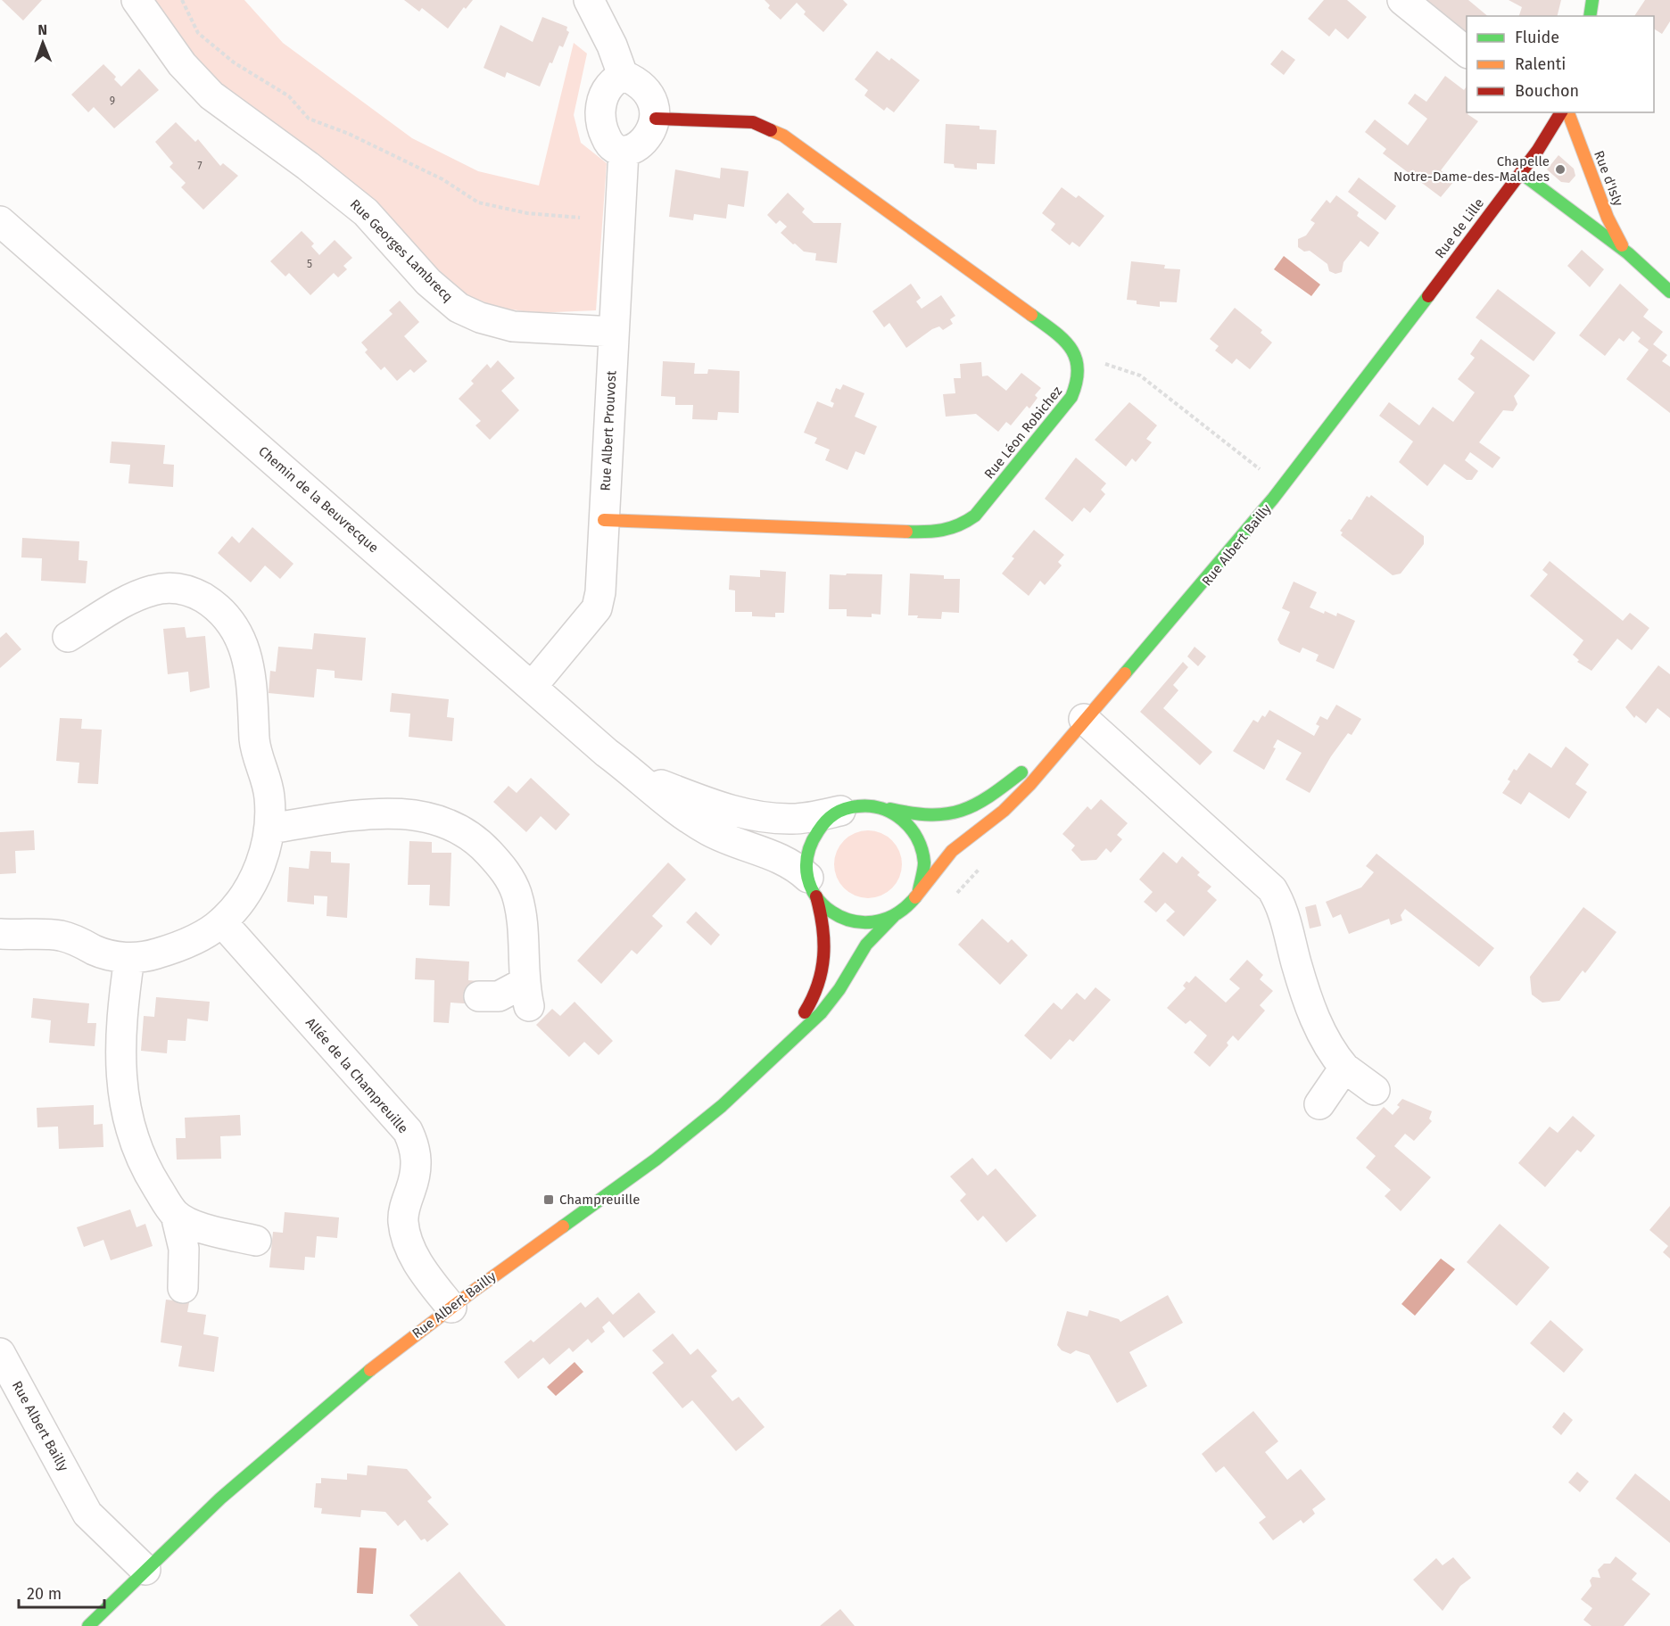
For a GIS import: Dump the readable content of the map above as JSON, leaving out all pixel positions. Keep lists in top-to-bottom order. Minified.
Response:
{"streets":{"main road":["Rue d'Isly","Rue de Lille","Rue Léon Robichez","Rue Albert Bailly"],"street":["Rue Georges Lambrecq","Rue Albert Prouvost","Chemin de la Beuvrecque","Allée de la Champreuille"]},"crossings":[["Rue d'Isly","Rue de Lille"],["Rue de Lille","Rue Albert Bailly"],["Rue Georges Lambrecq","Rue Albert Prouvost"],["Rue Albert Prouvost","Rue Léon Robichez"],["Rue Albert Prouvost","Chemin de la Beuvrecque"],["Rue Albert Bailly","Allée de la Champreuille"]],"places":{"other":["Chapelle Notre-Dame-des-Malades"],"transit":["Champreuille"]},"house_numbers":["9","7","5"],"legend":["Fluide","Ralenti","Bouchon"],"scale_bar":"20 m","north":"top"}
